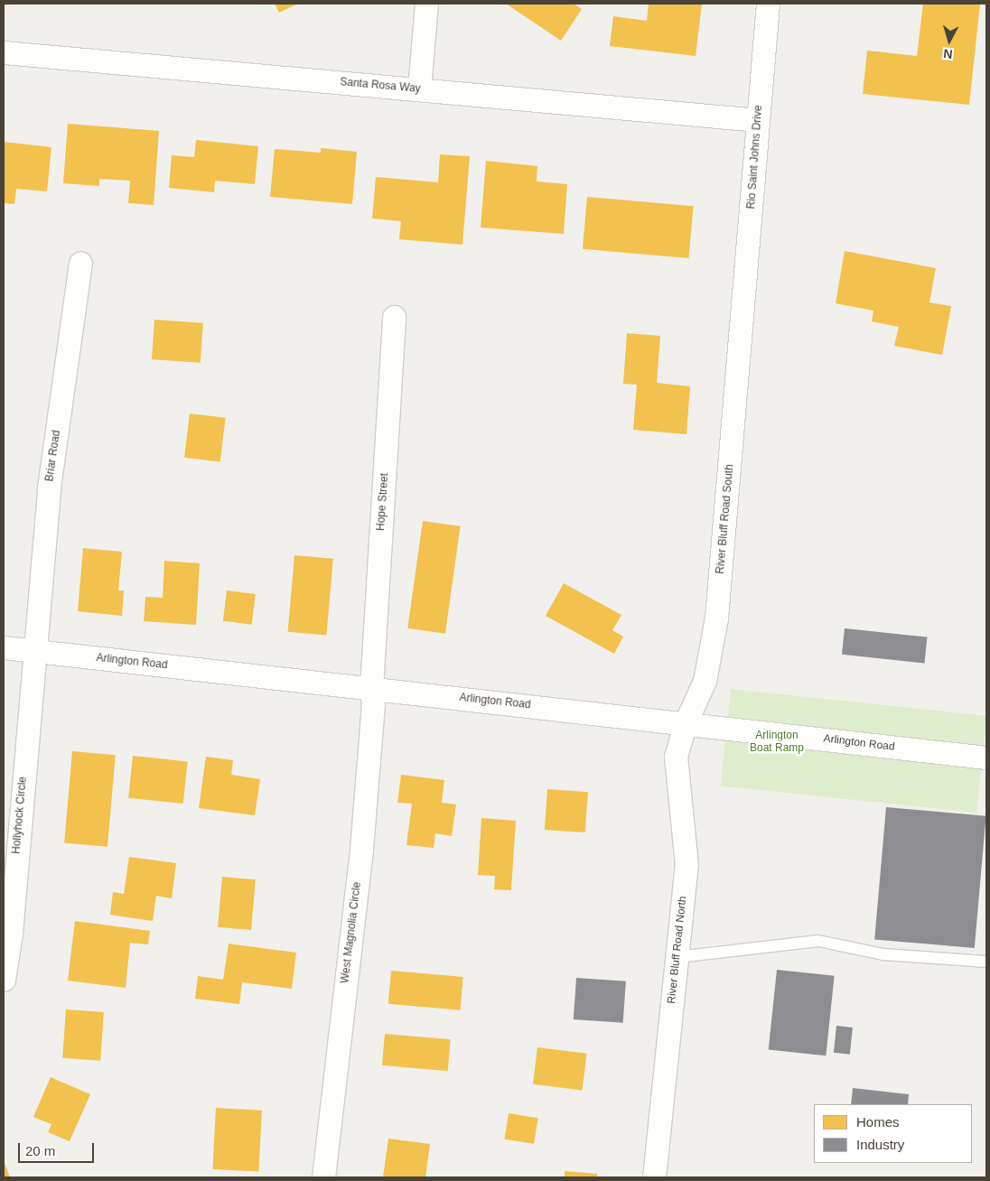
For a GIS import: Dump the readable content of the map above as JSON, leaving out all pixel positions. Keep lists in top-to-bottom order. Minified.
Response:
{"streets":{"street":["Santa Rosa Way","Rio Saint Johns Drive","Briar Road","Hope Street","River Bluff Road South","Arlington Road","Hollyhock Circle","West Magnolia Circle","River Bluff Road North"]},"crossings":[["Santa Rosa Way","Rio Saint Johns Drive"],["Rio Saint Johns Drive","River Bluff Road South"],["Briar Road","Arlington Road"],["Briar Road","Hollyhock Circle"],["Hope Street","Arlington Road"],["Hope Street","West Magnolia Circle"],["River Bluff Road South","Arlington Road"],["River Bluff Road South","River Bluff Road North"],["Arlington Road","Hollyhock Circle"],["Arlington Road","West Magnolia Circle"],["Arlington Road","River Bluff Road North"]],"parks":["Arlington Boat Ramp"],"legend":["Homes","Industry"],"scale_bar":"20 m","north":"bottom"}
